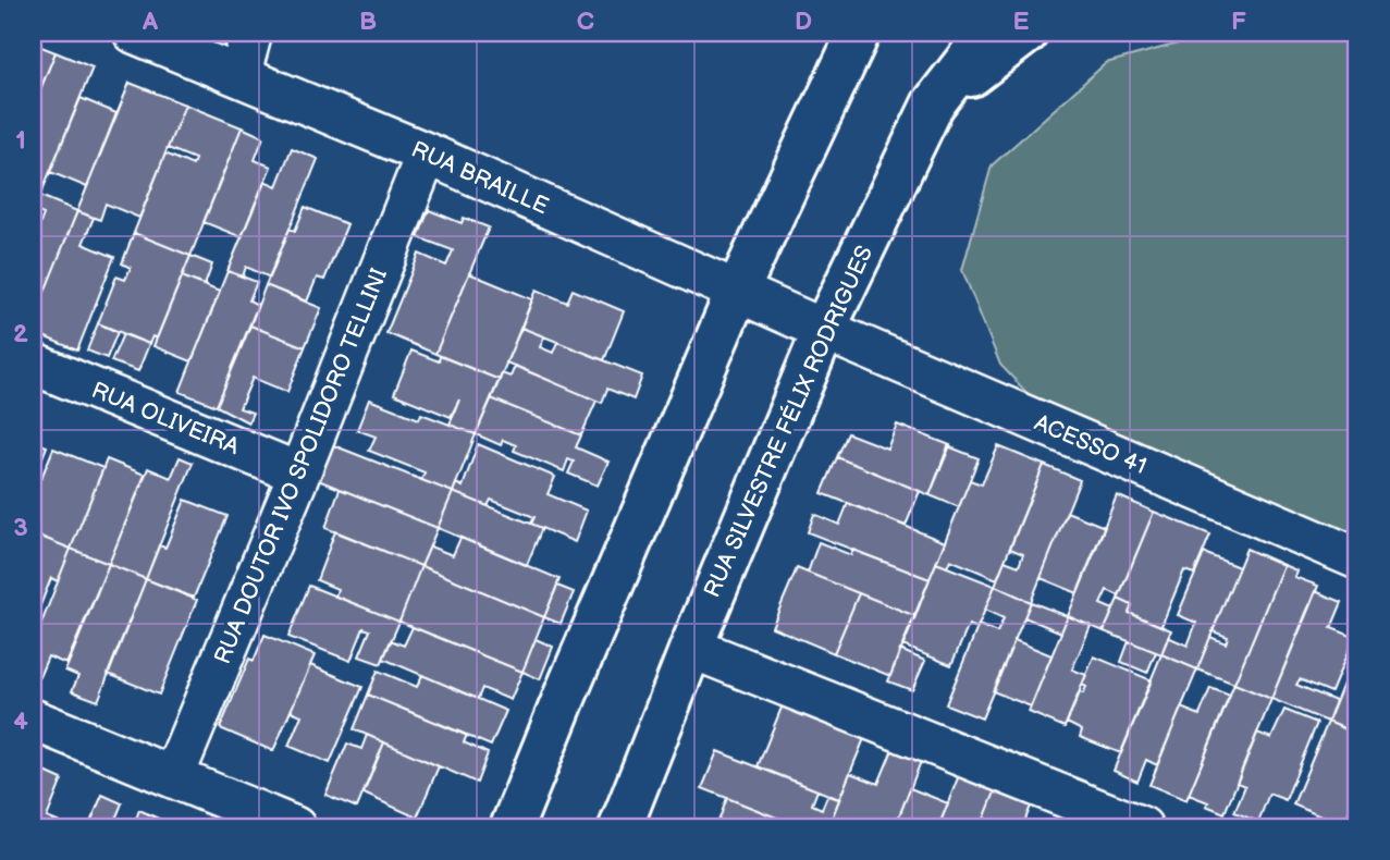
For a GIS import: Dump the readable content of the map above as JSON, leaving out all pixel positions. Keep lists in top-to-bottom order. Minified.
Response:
{"streets":{"street":["RUA BRAILLE","RUA OLIVEIRA","RUA SILVESTRE FÉLIX RODRIGUES","ACESSO 41","RUA DOUTOR IVO SPOLIDORO TELLINI"]},"crossings":[["RUA BRAILLE","RUA SILVESTRE FÉLIX RODRIGUES"],["RUA BRAILLE","ACESSO 41"],["RUA BRAILLE","RUA DOUTOR IVO SPOLIDORO TELLINI"],["RUA OLIVEIRA","RUA DOUTOR IVO SPOLIDORO TELLINI"],["RUA SILVESTRE FÉLIX RODRIGUES","ACESSO 41"]],"grid":{"columns":["A","B","C","D","E","F"],"rows":["1","2","3","4"]}}
